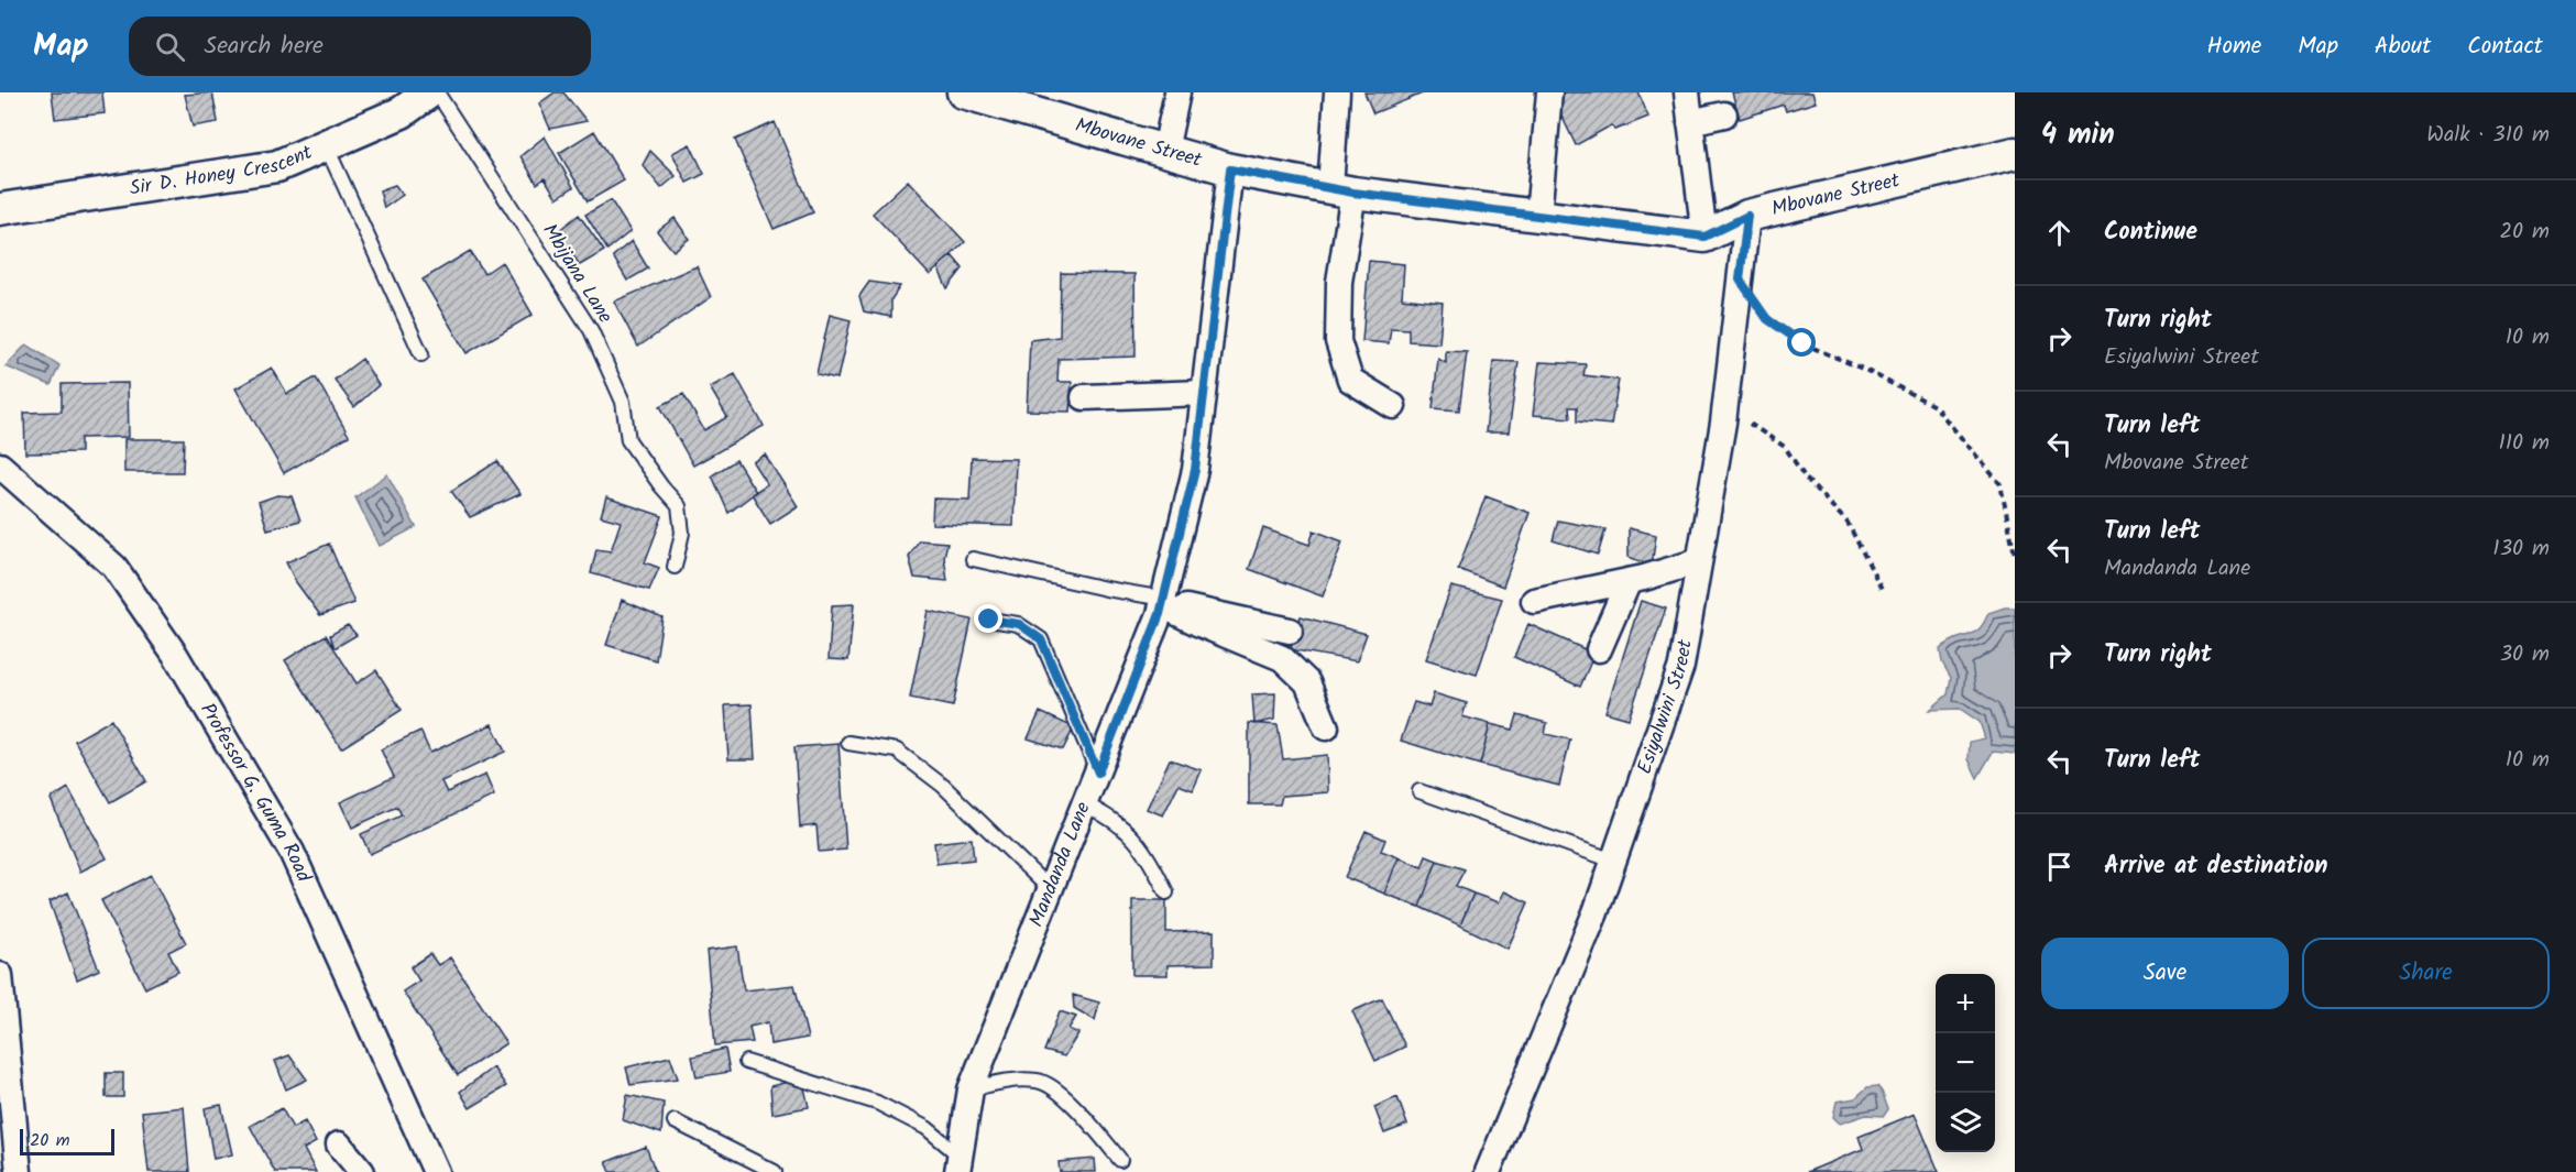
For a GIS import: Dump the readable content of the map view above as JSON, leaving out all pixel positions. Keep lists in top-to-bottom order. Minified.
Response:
{"streets":{"street":["Mbovane Street","Sir D. Honey Crescent","Esiyalwini Street","Professor G. Guma Road","Mandanda Lane"],"lane":["Mbijana Lane"]},"crossings":[["Mbovane Street","Esiyalwini Street"],["Mbovane Street","Mandanda Lane"]],"scale_bar":"20 m","page":{"header":"Map","search":"Search here","nav":["Home","Map","About","Contact"],"heading":["4 min","Walk · 310 m"],"list":[["Continue","20 m"],["Turn right","Esiyalwini Street","10 m"],["Turn left","Mbovane Street","110 m"],["Turn left","Mandanda Lane","130 m"],["Turn right","30 m"],["Turn left","10 m"],"Arrive at destination"],"buttons":["Save","Share"],"map_buttons":["+","−"],"scale":"20 m"}}
